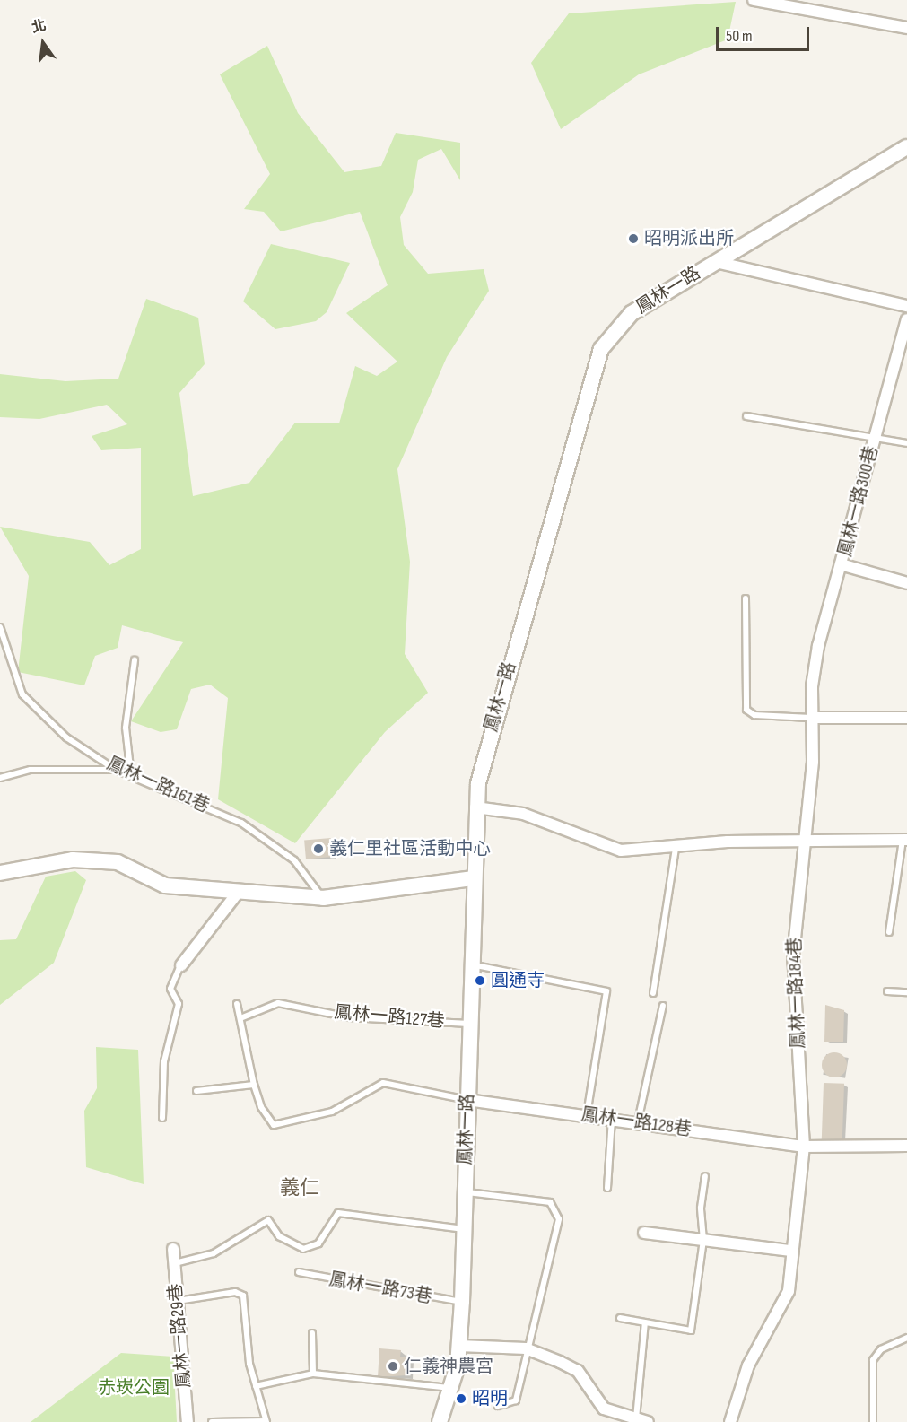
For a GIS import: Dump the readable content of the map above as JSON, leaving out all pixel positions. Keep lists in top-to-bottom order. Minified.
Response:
{"streets":{"street":["鳳林一路","鳳林一路300巷","鳳林一路184巷","鳳林一路128巷","鳳林一路29巷"],"lane":["鳳林一路161巷","鳳林一路127巷","鳳林一路73巷"]},"crossings":[["鳳林一路","鳳林一路127巷"],["鳳林一路","鳳林一路128巷"],["鳳林一路","鳳林一路73巷"],["鳳林一路300巷","鳳林一路184巷"],["鳳林一路184巷","鳳林一路128巷"]],"districts":["義仁"],"parks":["赤崁公園"],"places":["昭明派出所","義仁里社區活動中心","圓通寺","仁義神農宮","昭明"],"scale_bar":"50 m","north":"top"}
